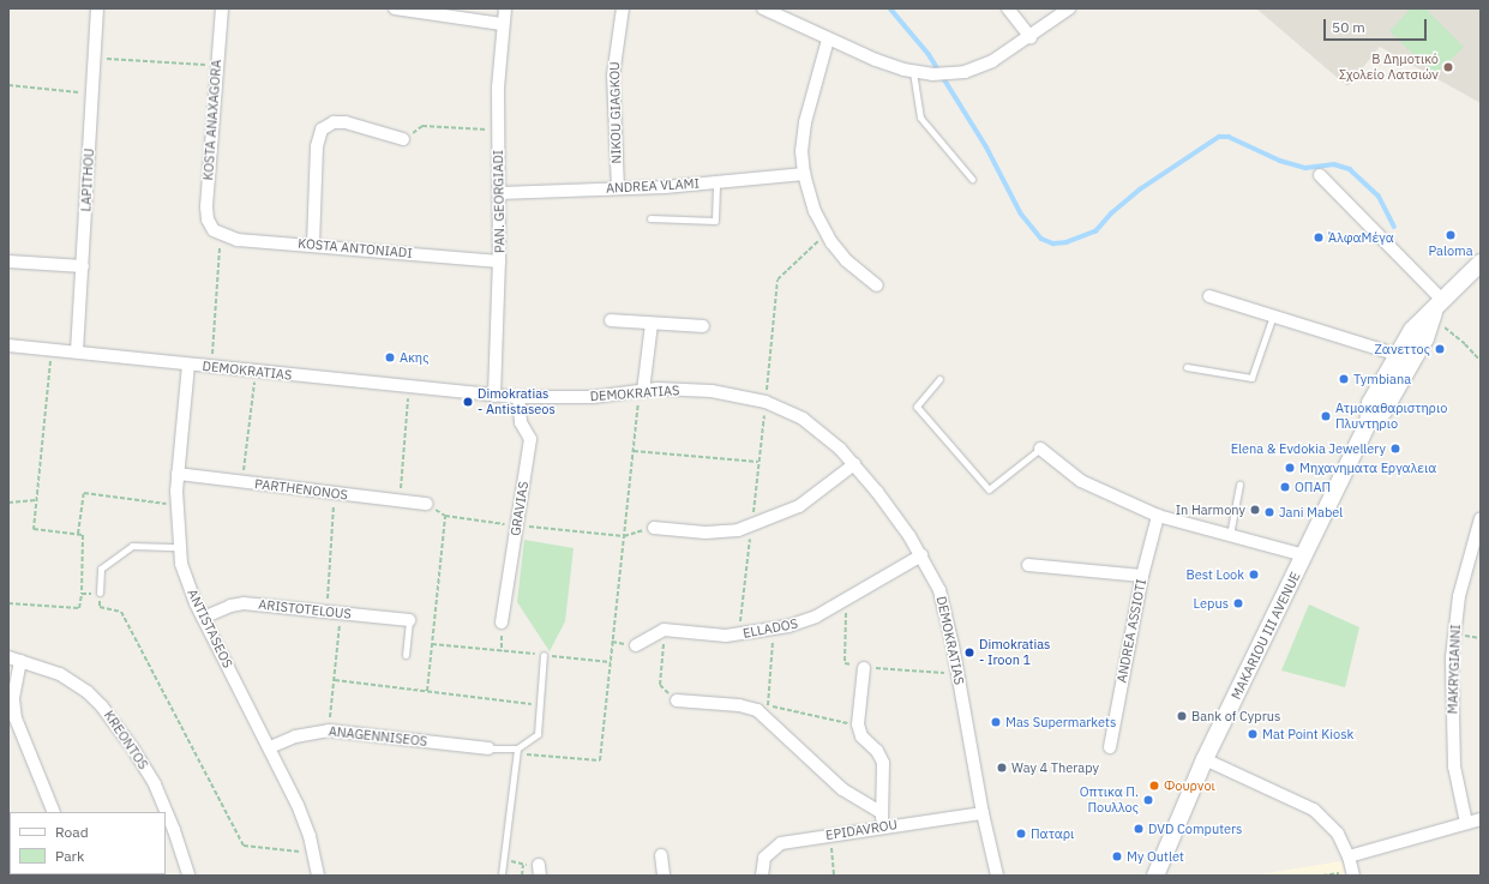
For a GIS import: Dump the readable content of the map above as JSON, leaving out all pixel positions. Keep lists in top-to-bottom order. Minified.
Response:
{"streets":{"street":["NIKOU GIAGKOU","KOSTA ANAXAGORA","LAPITHOU","ANDREA VLAMI","PAN. GEORGIADI","KOSTA ANTONIADI","DEMOKRATIAS","PARTHENONOS","GRAVIAS","ARISTOTELOUS","ANTISTASEOS","ELLADOS","ANDREA ASSIOTI","MAKARIOU III AVENUE","MAKRYGIANNI","ANAGENNISEOS","KREONTOS","EPIDAVROU"]},"crossings":[["NIKOU GIAGKOU","ANDREA VLAMI"],["KOSTA ANAXAGORA","KOSTA ANTONIADI"],["LAPITHOU","DEMOKRATIAS"],["ANDREA VLAMI","PAN. GEORGIADI"],["PAN. GEORGIADI","KOSTA ANTONIADI"],["PAN. GEORGIADI","DEMOKRATIAS"],["DEMOKRATIAS","GRAVIAS"],["DEMOKRATIAS","ANTISTASEOS"],["DEMOKRATIAS","ELLADOS"],["DEMOKRATIAS","EPIDAVROU"],["PARTHENONOS","ANTISTASEOS"],["ARISTOTELOUS","ANTISTASEOS"],["ANTISTASEOS","ANAGENNISEOS"]],"places":["Β Δημοτικό Σχολείο Λατσιών","Paloma","ΆλφαΜέγα","Ζανεττος","Ακης","Tymbiana","Dimokratias - Antistaseos","Ατμοκαθαριστηριο Πλυντηριο","Elena & Evdokia Jewellery","Μηχανηματα Εργαλεια","ΟΠΑΠ","In Harmony","Jani Mabel","Best Look","Lepus","Dimokratias - Iroon 1","Bank of Cyprus","Mas Supermarkets","Mat Point Kiosk","Way 4 Therapy","Φουρνοι","Οπτικα Π. Πουλλος","DVD Computers","Παταρι","My Outlet"],"legend":["Road","Park"],"scale_bar":"50 m"}
